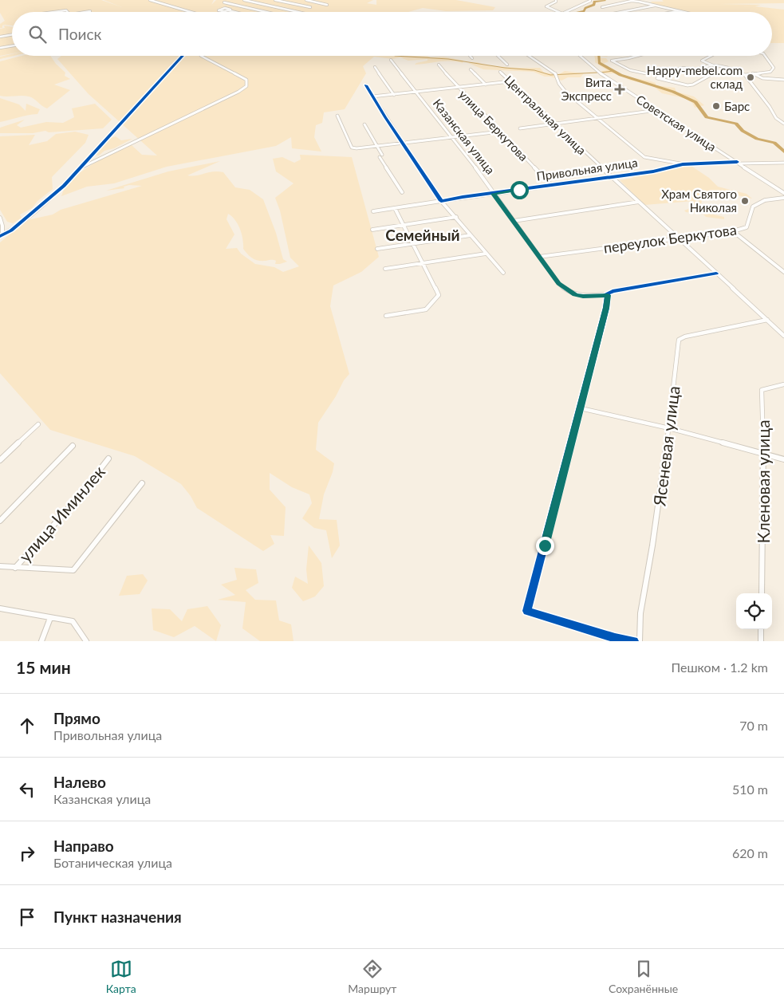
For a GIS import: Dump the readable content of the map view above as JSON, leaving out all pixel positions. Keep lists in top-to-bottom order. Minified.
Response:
{"streets":{"street":["Центральная улица","Советская улица","улица Беркутова","Казанская улица","Привольная улица","переулок Беркутова","Ясеневая улица","Кленовая улица","улица Иминлек"]},"crossings":[["Центральная улица","Казанская улица"],["Центральная улица","Привольная улица"],["Центральная улица","переулок Беркутова"],["Центральная улица","Ясеневая улица"],["улица Беркутова","Привольная улица"],["Казанская улица","Привольная улица"],["Казанская улица","переулок Беркутова"]],"districts":["Семейный"],"places":{"other":["Happy-mebel.com склад","Барс","Храм Святого Николая"],"health":["Вита Экспресс"]},"page":{"search":"Поиск","heading":["15 мин","Пешком · 1.2 km"],"list":[["Прямо","Привольная улица","70 m"],["Налево","Казанская улица","510 m"],["Направо","Ботаническая улица","620 m"],"Пункт назначения"],"nav":["Карта","Маршрут","Сохранённые"]}}
